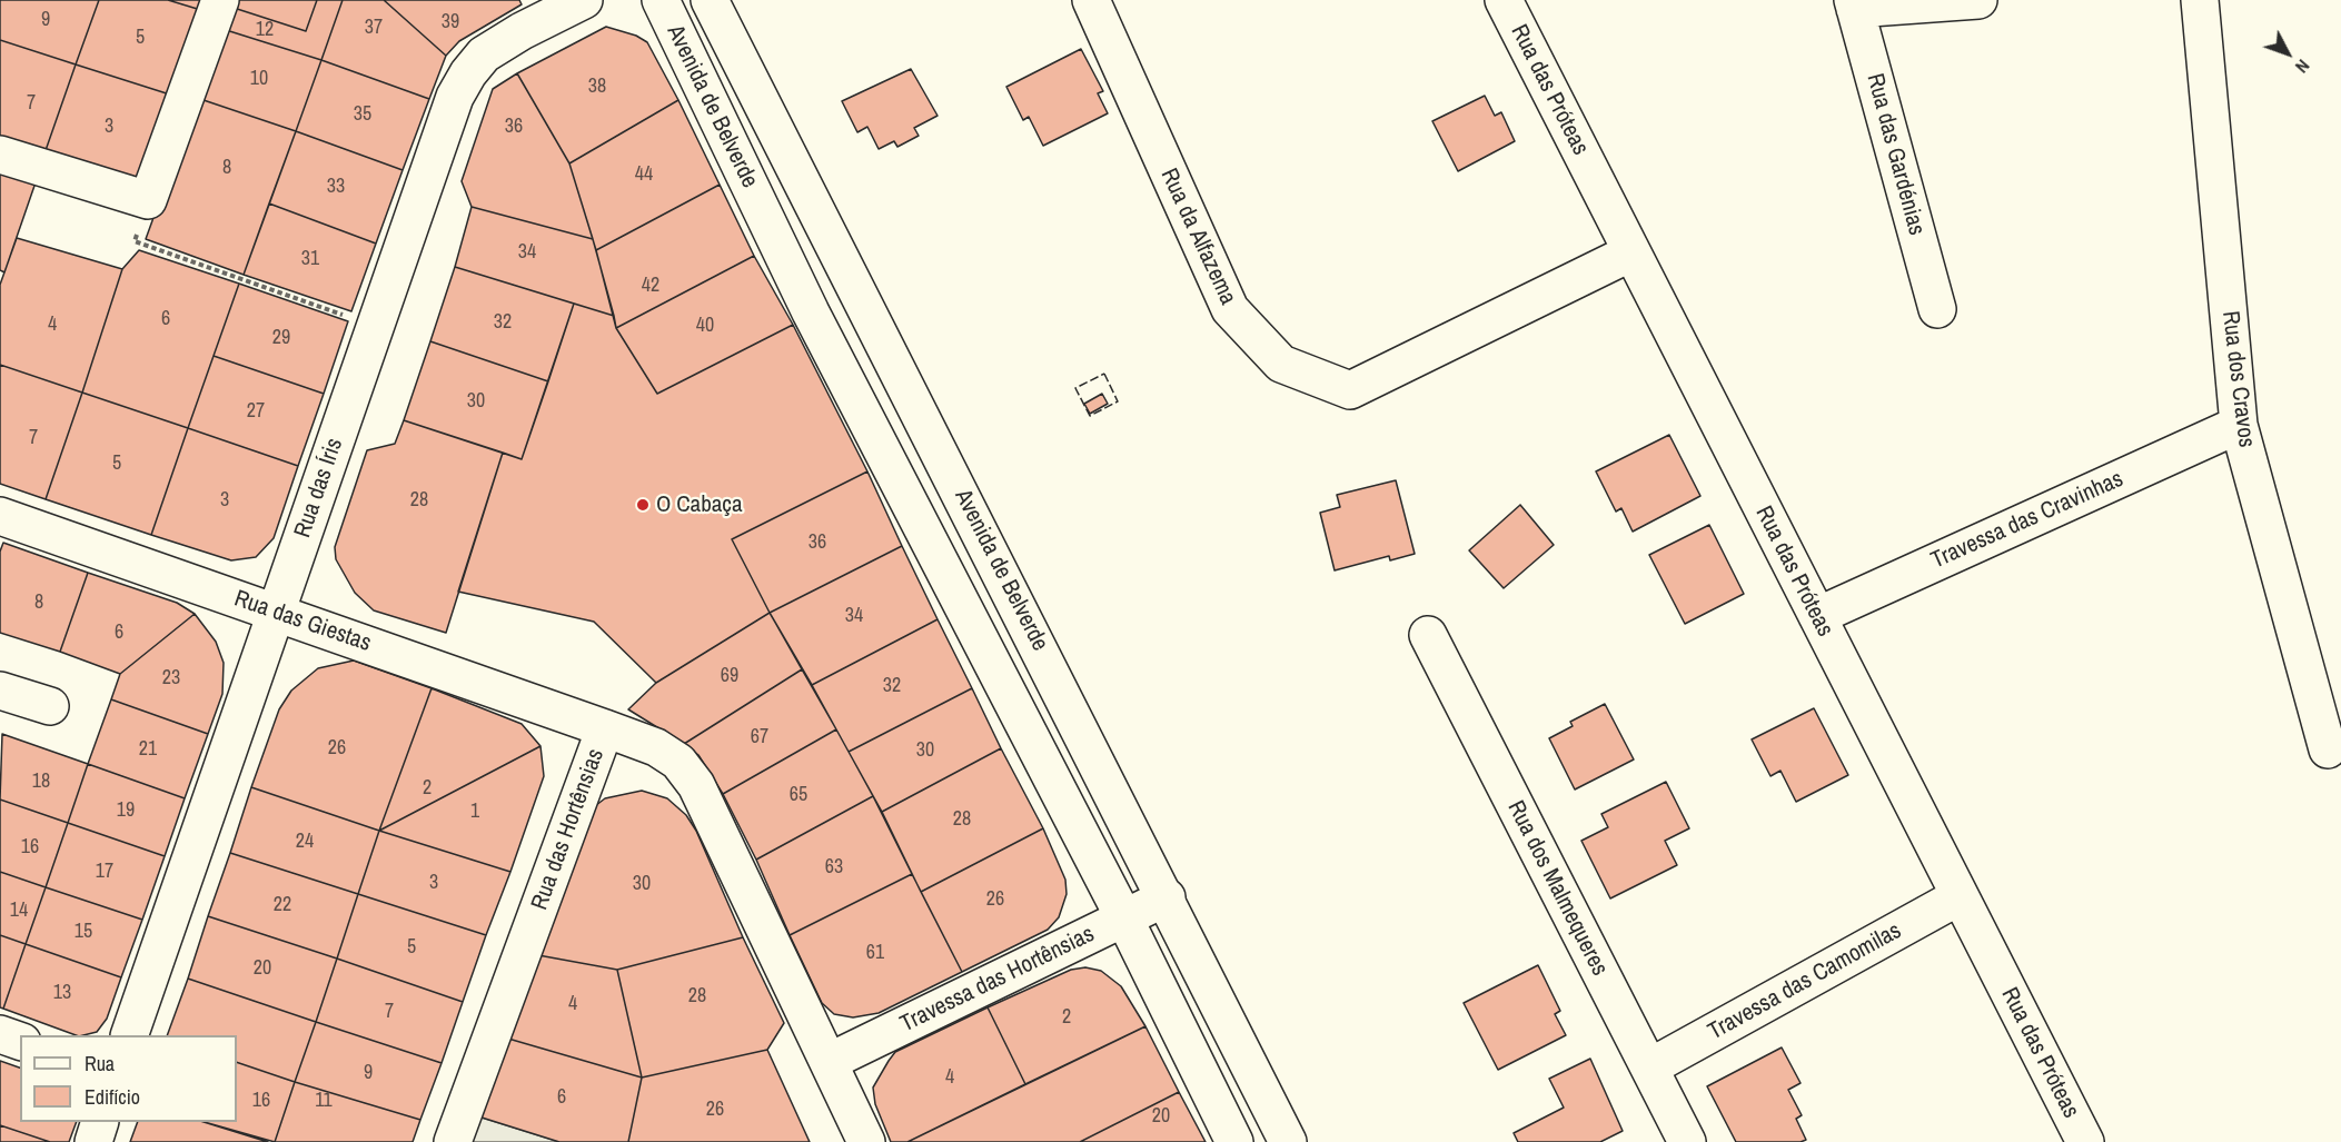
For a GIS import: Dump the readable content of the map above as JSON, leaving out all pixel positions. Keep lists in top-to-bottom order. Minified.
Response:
{"streets":{"street":["Rua das Próteas","Avenida de Belverde","Rua das Gardénias","Rua da Alfazema","Rua dos Cravos","Rua das Íris","Travessa das Cravinhas","Rua das Giestas","Rua das Hortênsias","Rua dos Malmequeres","Travessa das Hortênsias","Travessa das Camomilas"]},"crossings":[["Rua das Próteas","Rua da Alfazema"],["Rua das Próteas","Travessa das Cravinhas"],["Rua das Próteas","Travessa das Camomilas"],["Avenida de Belverde","Travessa das Hortênsias"],["Rua dos Cravos","Travessa das Cravinhas"],["Rua das Íris","Rua das Giestas"],["Rua das Giestas","Rua das Hortênsias"],["Rua das Hortênsias","Travessa das Hortênsias"],["Rua dos Malmequeres","Travessa das Camomilas"]],"places":["O Cabaça"],"house_numbers":["9","39","37","12","5","10","38","7","35","3","36","8","44","33","34","31","42","6","32","4","40","29","30","27","7","5","3","28","36","8","34","6","69","23","32","67","26","21","30","18","2","65","19","1","28","24","16","63","17","3","30","26","22","14","15","5","61","20","13","28","4","7","2","9","4","6","16","11","26","20"],"legend":["Rua","Edifício"],"north":"bottom right"}
